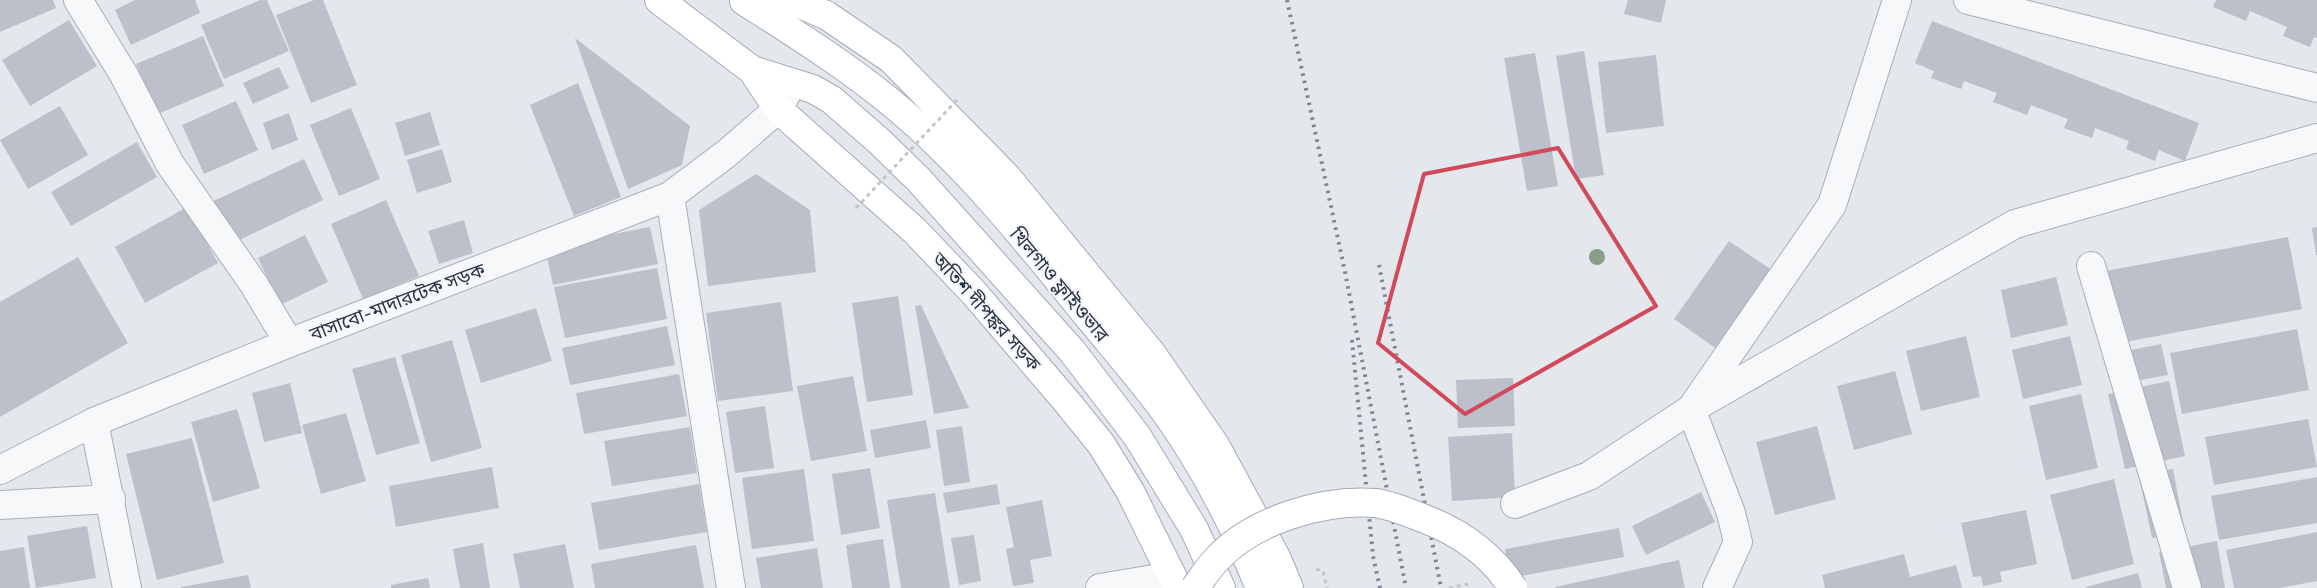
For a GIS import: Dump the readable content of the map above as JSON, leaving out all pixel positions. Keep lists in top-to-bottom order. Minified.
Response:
{"streets":{"main road":["খিলগাও ফ্লাইওভার","অতিশ দীপঙ্কর সড়ক"],"street":["বাসাবো-মাদারটেক সড়ক"]},"crossings":[["খিলগাও ফ্লাইওভার","অতিশ দীপঙ্কর সড়ক"],["বাসাবো-মাদারটেক সড়ক","অতিশ দীপঙ্কর সড়ক"]]}
